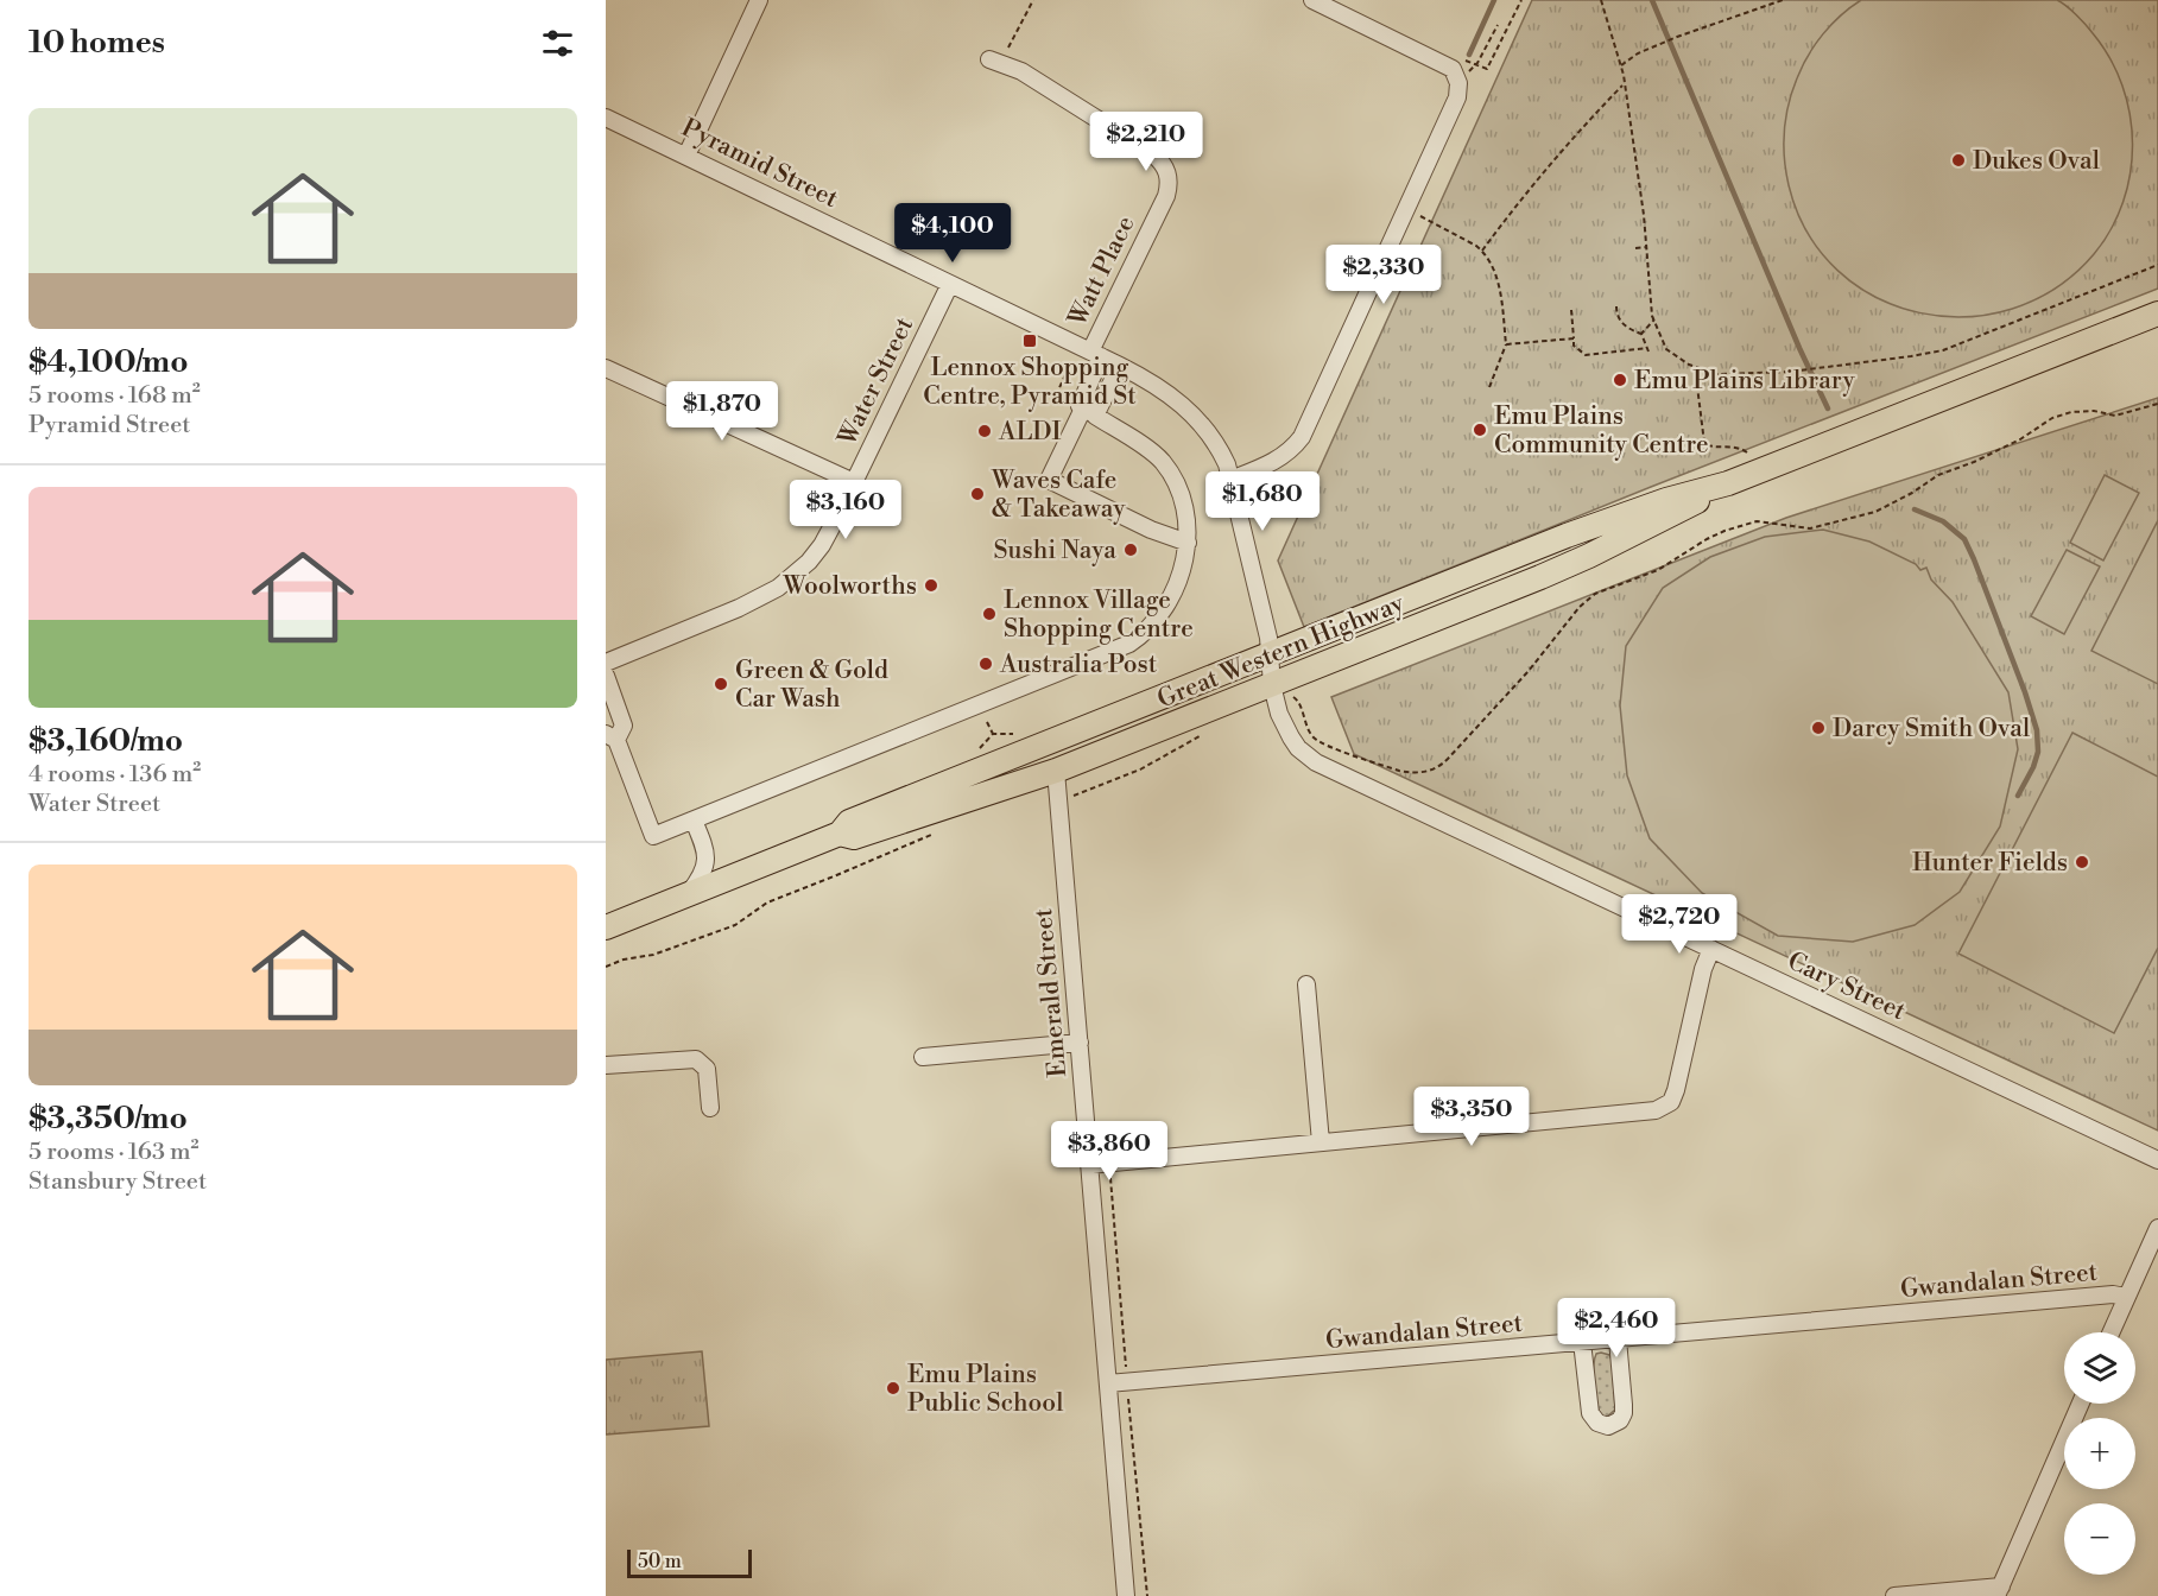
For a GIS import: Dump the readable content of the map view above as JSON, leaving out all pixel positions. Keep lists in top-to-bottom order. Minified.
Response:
{"streets":{"highway":["Great Western Highway"],"street":["Pyramid Street","Watt Place","Water Street","Cary Street","Emerald Street","Gwandalan Street"]},"crossings":[["Pyramid Street","Watt Place"],["Pyramid Street","Water Street"],["Pyramid Street","Great Western Highway"],["Pyramid Street","Cary Street"],["Great Western Highway","Cary Street"],["Great Western Highway","Emerald Street"],["Emerald Street","Gwandalan Street"]],"places":{"other":["Dukes Oval","Emu Plains Library","Emu Plains Community Centre","ALDI","Waves Cafe & Takeaway","Sushi Naya","Woolworths","Lennox Village Shopping Centre","Australia Post","Green & Gold Car Wash","Darcy Smith Oval","Hunter Fields","Emu Plains Public School"],"transit":["Lennox Shopping Centre, Pyramid St"]},"scale_bar":"50 m","page":{"heading":"10 homes","list":[{"name":"$4,100/mo","note":"5 rooms · 168 m² · Pyramid Street"},{"name":"$3,160/mo","note":"4 rooms · 136 m² · Water Street"},{"name":"$3,350/mo","note":"5 rooms · 163 m² · Stansbury Street"}],"price":["$2,210","$4,100","$2,330","$1,870","$1,680","$3,160","$2,720","$3,350","$3,860","$2,460"],"map_buttons":["+","−"],"scale":"50 m"}}
